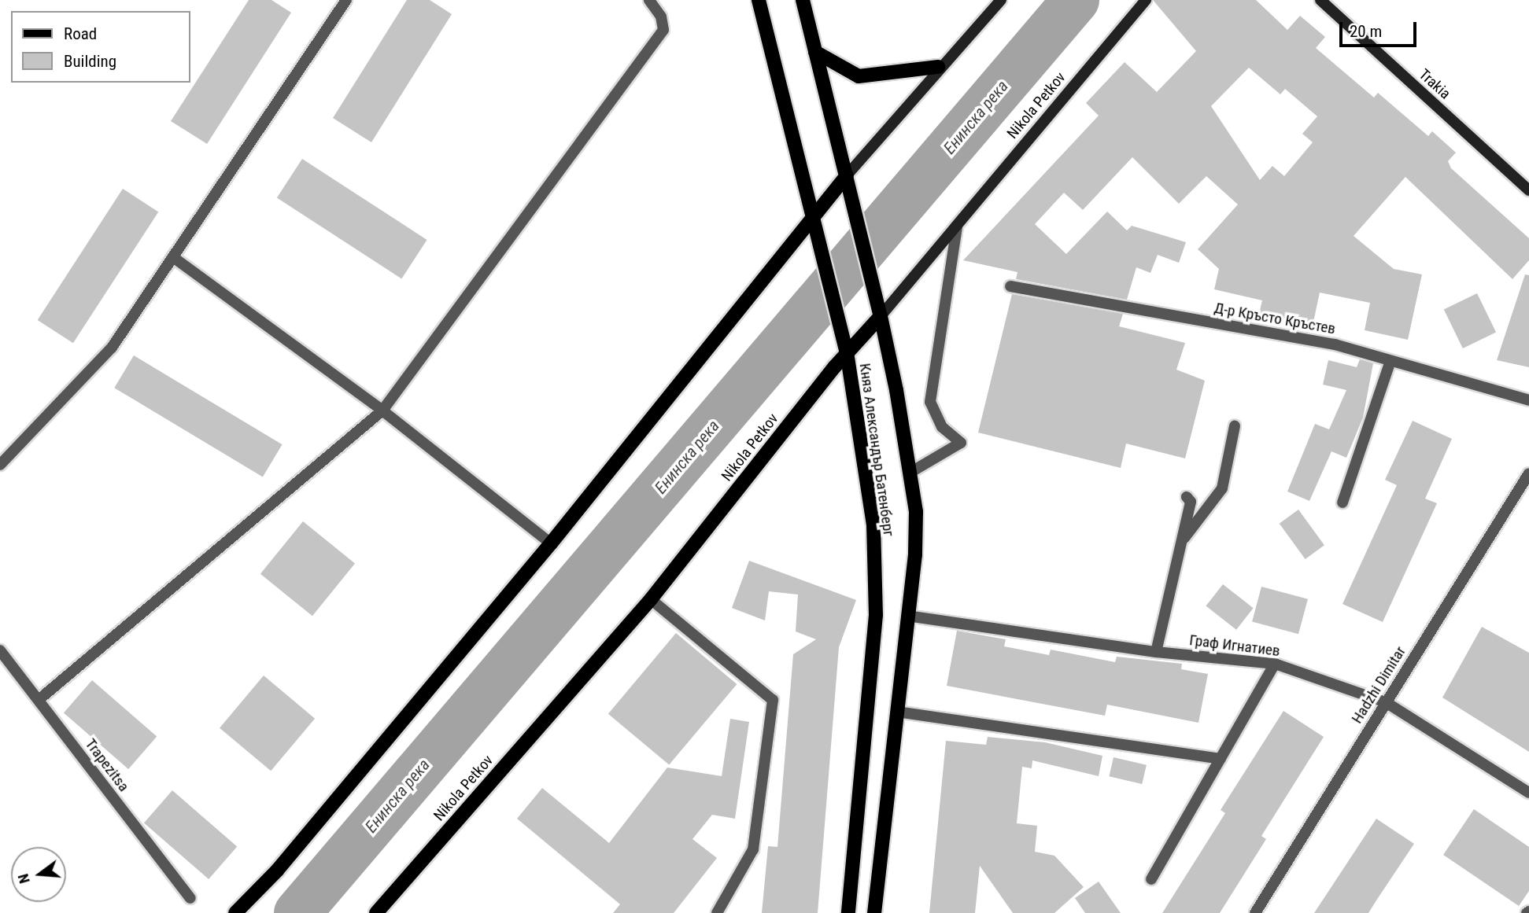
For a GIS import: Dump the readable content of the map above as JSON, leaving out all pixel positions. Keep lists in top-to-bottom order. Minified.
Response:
{"streets":{"main road":["Trakia","Nikola Petkov","Княз Александър Батенберг"],"street":["Д-р Кръсто Кръстев","Граф Игнатиев","Hadzhi Dimitar","Trapezitsa"]},"crossings":[["Nikola Petkov","Княз Александър Батенберг"],["Княз Александър Батенберг","Граф Игнатиев"],["Граф Игнатиев","Hadzhi Dimitar"]],"water":["Енинска река"],"legend":["Road","Building"],"scale_bar":"20 m","north":"left"}
